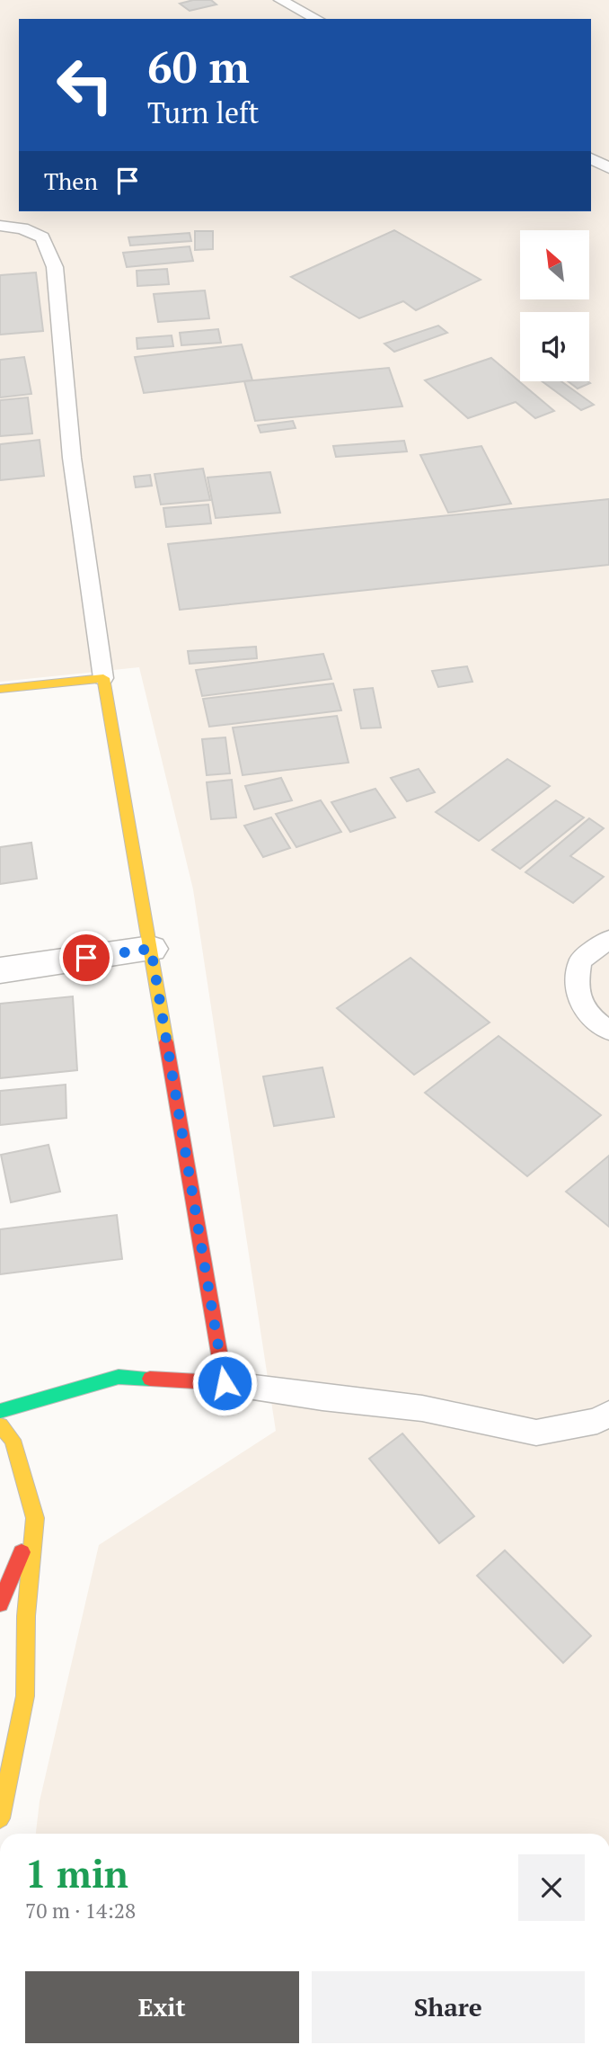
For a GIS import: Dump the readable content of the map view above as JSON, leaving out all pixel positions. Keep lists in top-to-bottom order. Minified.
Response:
{"north":"top left","page":{"turn":["60 m","Turn left"],"then":"Then","heading":["1 min","70 m · 14:28"],"buttons":["Exit","Share"]}}
